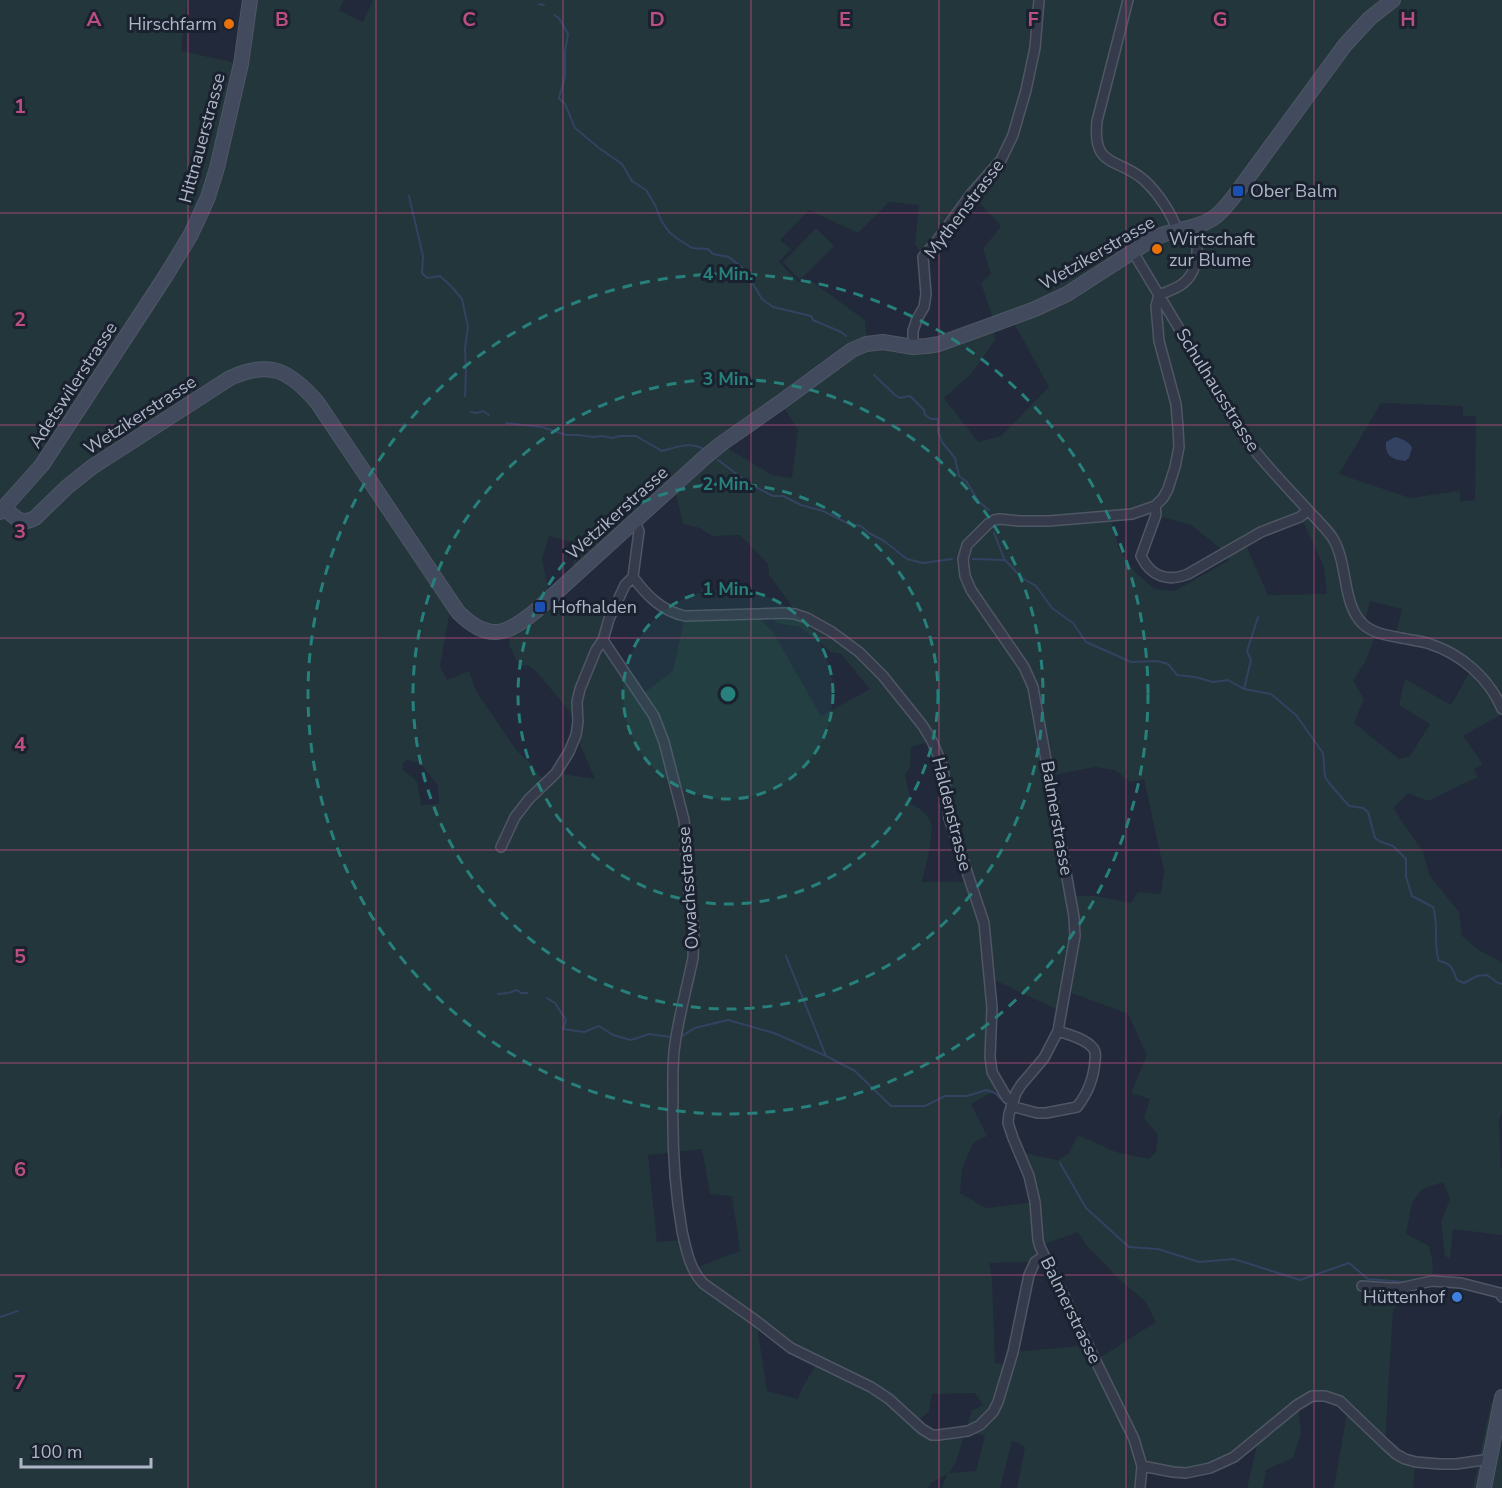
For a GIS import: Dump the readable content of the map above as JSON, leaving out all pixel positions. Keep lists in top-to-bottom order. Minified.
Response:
{"streets":{"street":["Hittnauerstrasse","Mythenstrasse","Wetzikerstrasse","Adetswilerstrasse","Schulhausstrasse","Haldenstrasse","Balmerstrasse","Owachsstrasse"]},"crossings":[["Hittnauerstrasse","Adetswilerstrasse"],["Mythenstrasse","Wetzikerstrasse"],["Wetzikerstrasse","Adetswilerstrasse"],["Wetzikerstrasse","Schulhausstrasse"],["Haldenstrasse","Balmerstrasse"],["Balmerstrasse","Owachsstrasse"]],"places":{"other":["Hirschfarm","Wirtschaft zur Blume","Hüttenhof"],"transit":["Ober Balm","Hofhalden"]},"scale_bar":"100 m","grid":{"columns":["A","B","C","D","E","F","G","H"],"rows":["1","2","3","4","5","6","7"]},"rings":["4 Min.","3 Min.","2 Min.","1 Min."]}
